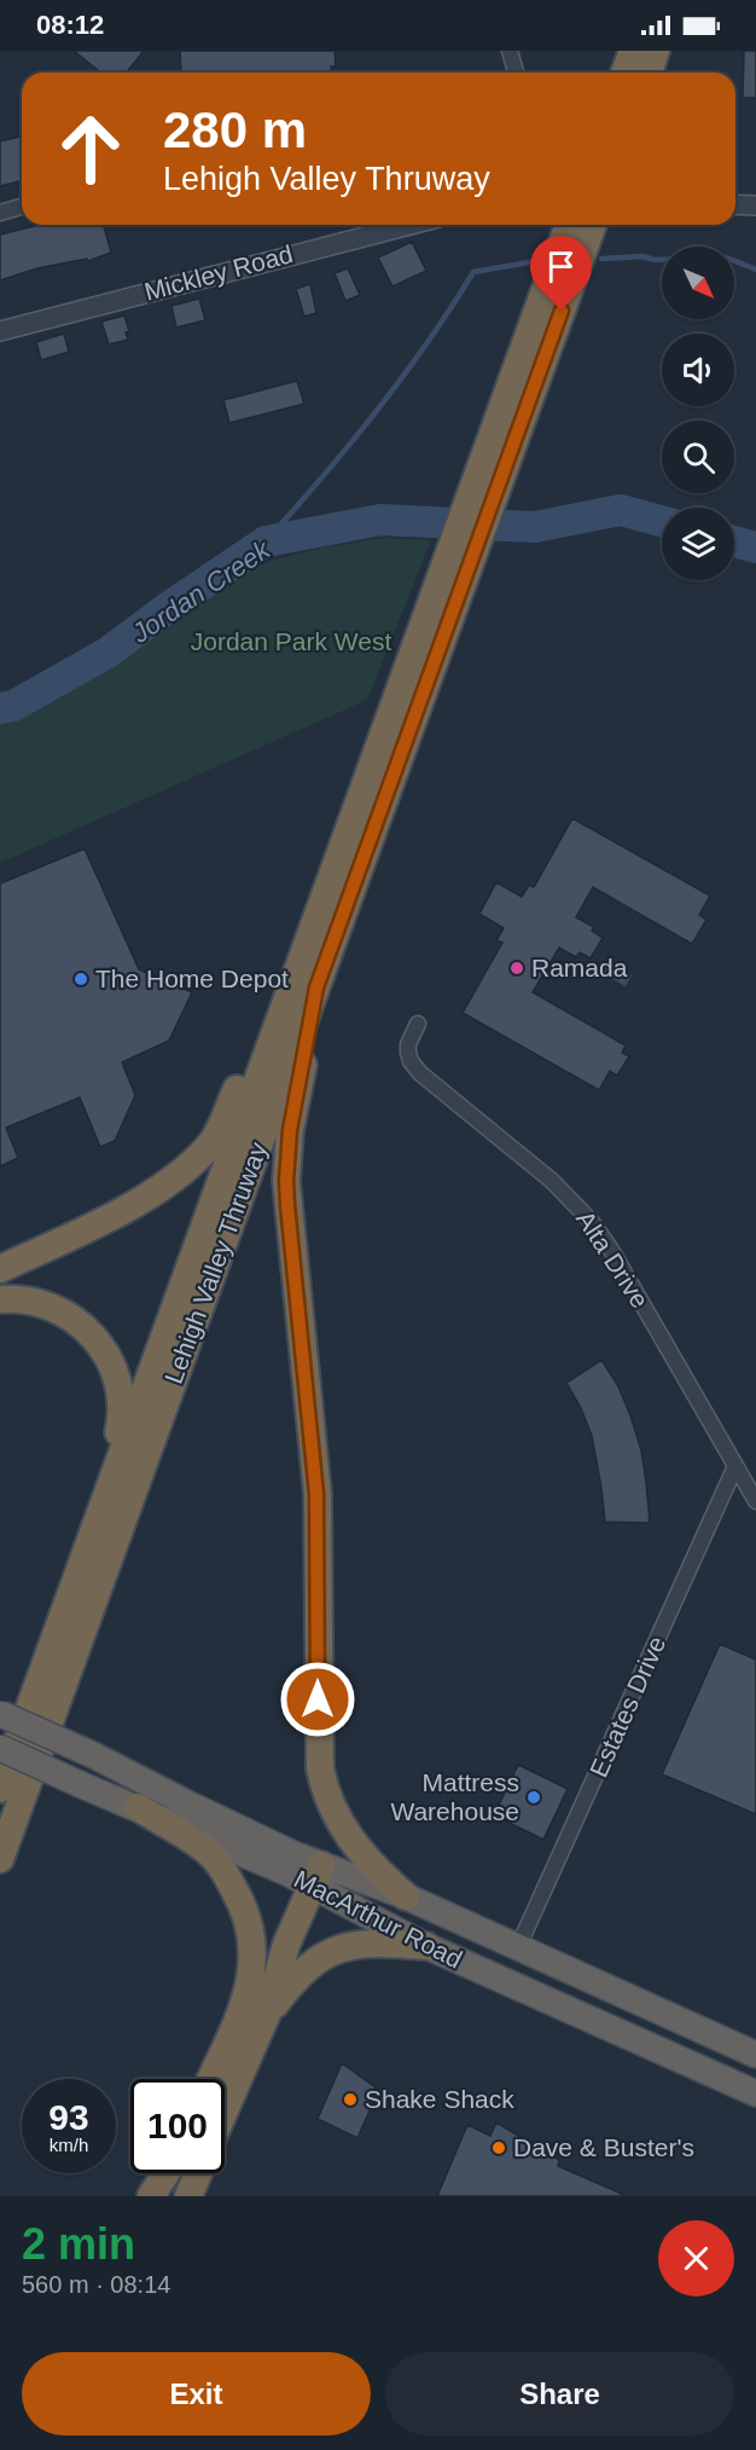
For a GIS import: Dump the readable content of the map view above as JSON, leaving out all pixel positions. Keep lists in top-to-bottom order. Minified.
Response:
{"streets":{"highway":["Lehigh Valley Thruway","MacArthur Road"],"street":["Mickley Road","Alta Drive","Estates Drive"]},"crossings":[["Alta Drive","Estates Drive"],["Estates Drive","MacArthur Road"]],"water":["Jordan Creek"],"parks":["Jordan Park West"],"places":["Ramada","The Home Depot","Mattress Warehouse","Shake Shack","Dave & Buster's"],"north":"bottom right","page":{"status":"08:12","turn":["280 m","Lehigh Valley Thruway"],"speed":"93 km/h","limit":"100","heading":["2 min","560 m · 08:14"],"buttons":["Exit","Share"]}}
